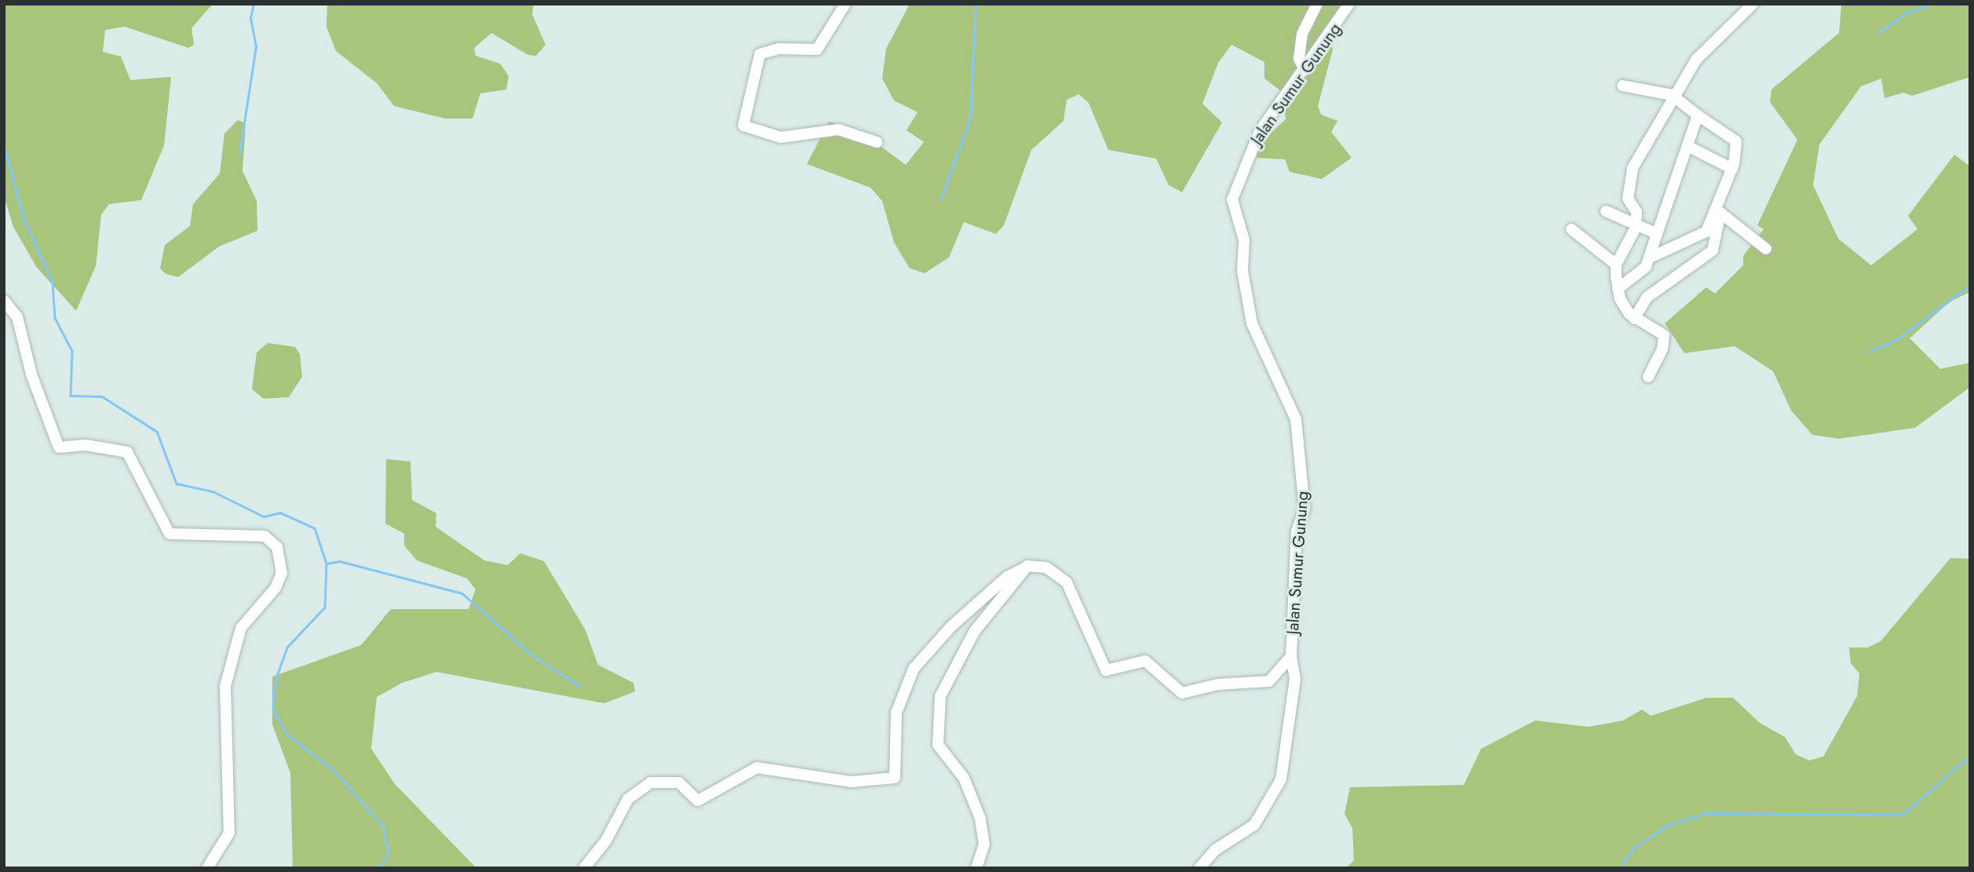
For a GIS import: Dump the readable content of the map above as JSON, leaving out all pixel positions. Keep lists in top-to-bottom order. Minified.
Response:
{"streets":{"street":["Jalan Sumur Gunung"]}}
